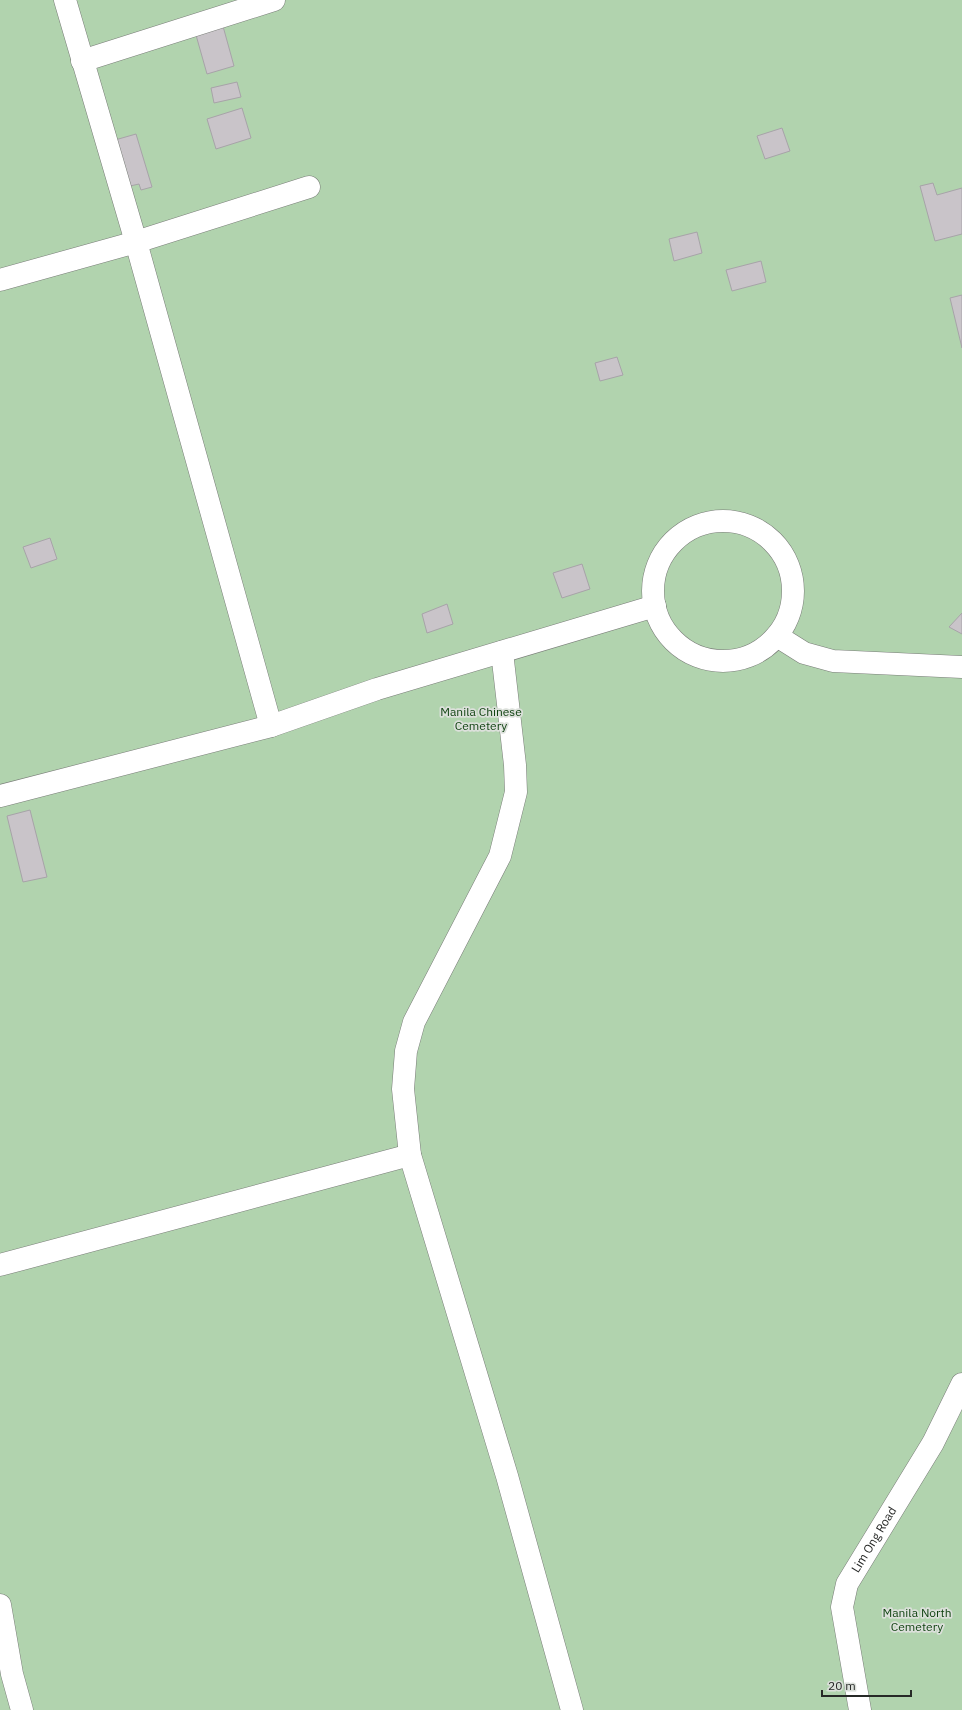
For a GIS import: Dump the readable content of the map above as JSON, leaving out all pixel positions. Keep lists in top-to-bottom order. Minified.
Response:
{"streets":{"lane":["Lim Ong Road"]},"parks":["Manila Chinese Cemetery","Manila North Cemetery"],"scale_bar":"20 m"}
